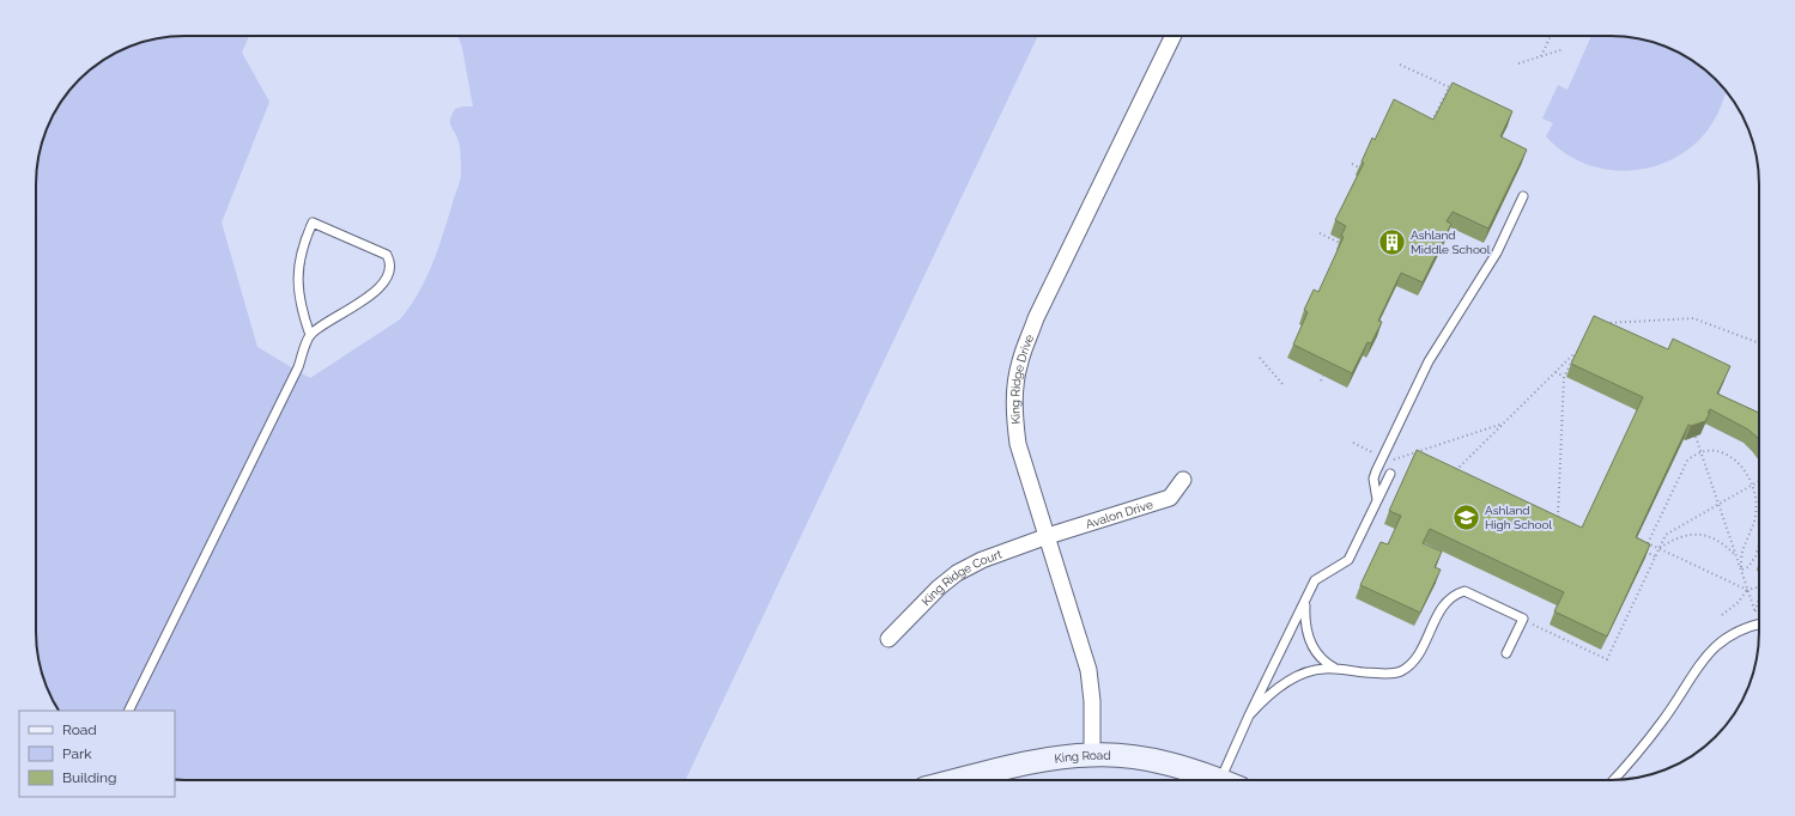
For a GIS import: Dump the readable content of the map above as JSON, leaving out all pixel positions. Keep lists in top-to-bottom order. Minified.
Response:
{"streets":{"street":["King Ridge Drive","Avalon Drive","King Ridge Court","King Road"]},"crossings":[["King Ridge Drive","Avalon Drive"],["King Ridge Drive","King Ridge Court"],["King Ridge Drive","King Road"],["Avalon Drive","King Ridge Court"]],"places":{"building":["Ashland Middle School"],"school or university":["Ashland High School"]},"legend":["Road","Park","Building"]}
